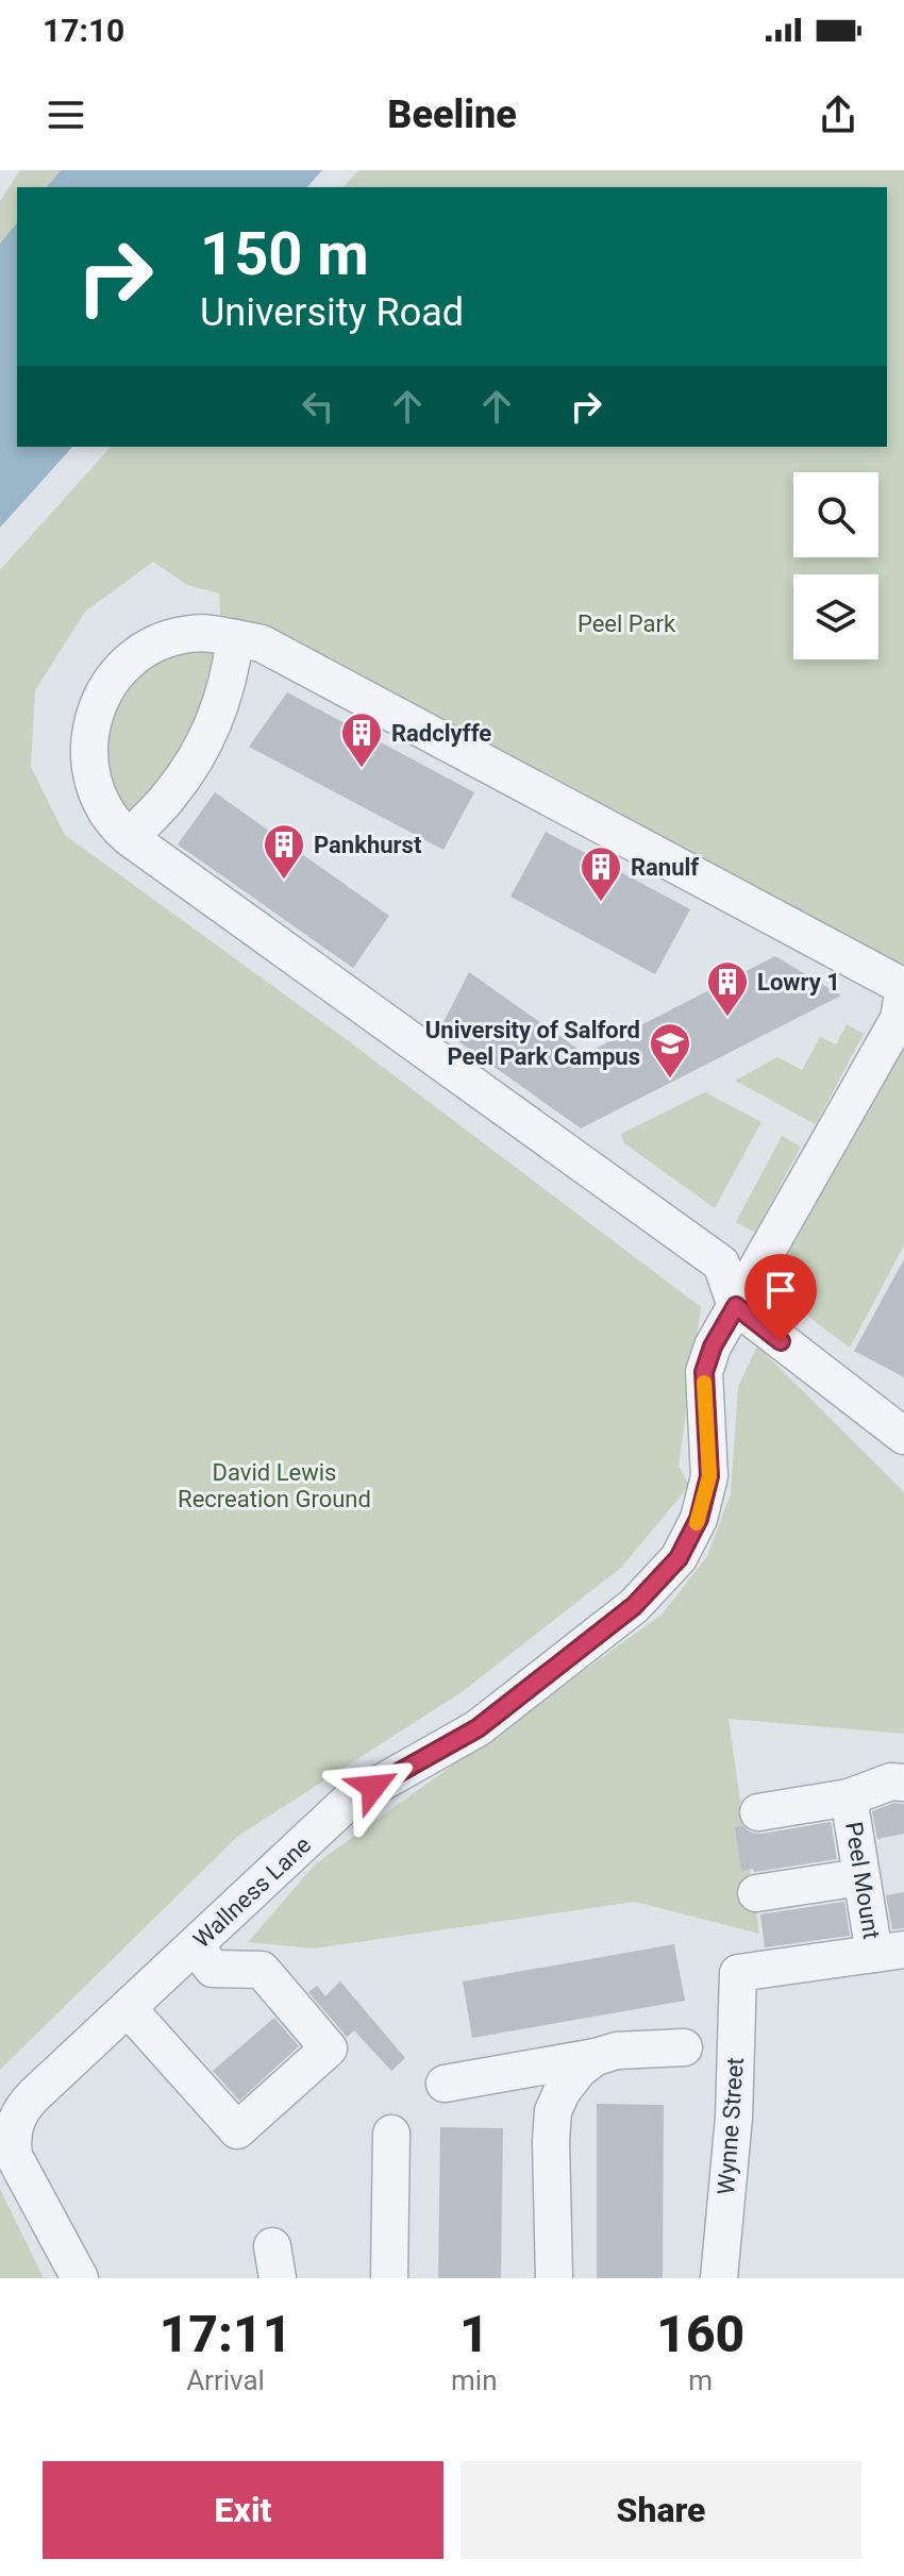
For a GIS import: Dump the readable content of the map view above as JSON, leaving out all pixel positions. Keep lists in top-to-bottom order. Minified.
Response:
{"streets":{"street":["Peel Mount","Wallness Lane","Wynne Street"]},"crossings":[["Peel Mount","Wynne Street"]],"parks":["Peel Park","David Lewis Recreation Ground"],"places":{"building":["Radclyffe","Pankhurst","Ranulf","Lowry 1"],"school or university":["University of Salford Peel Park Campus"]},"page":{"status":"17:10","header":"Beeline","turn":["150 m","University Road"],"eta":["17:11","Arrival","1","min","160","m"],"buttons":["Exit","Share"]}}
